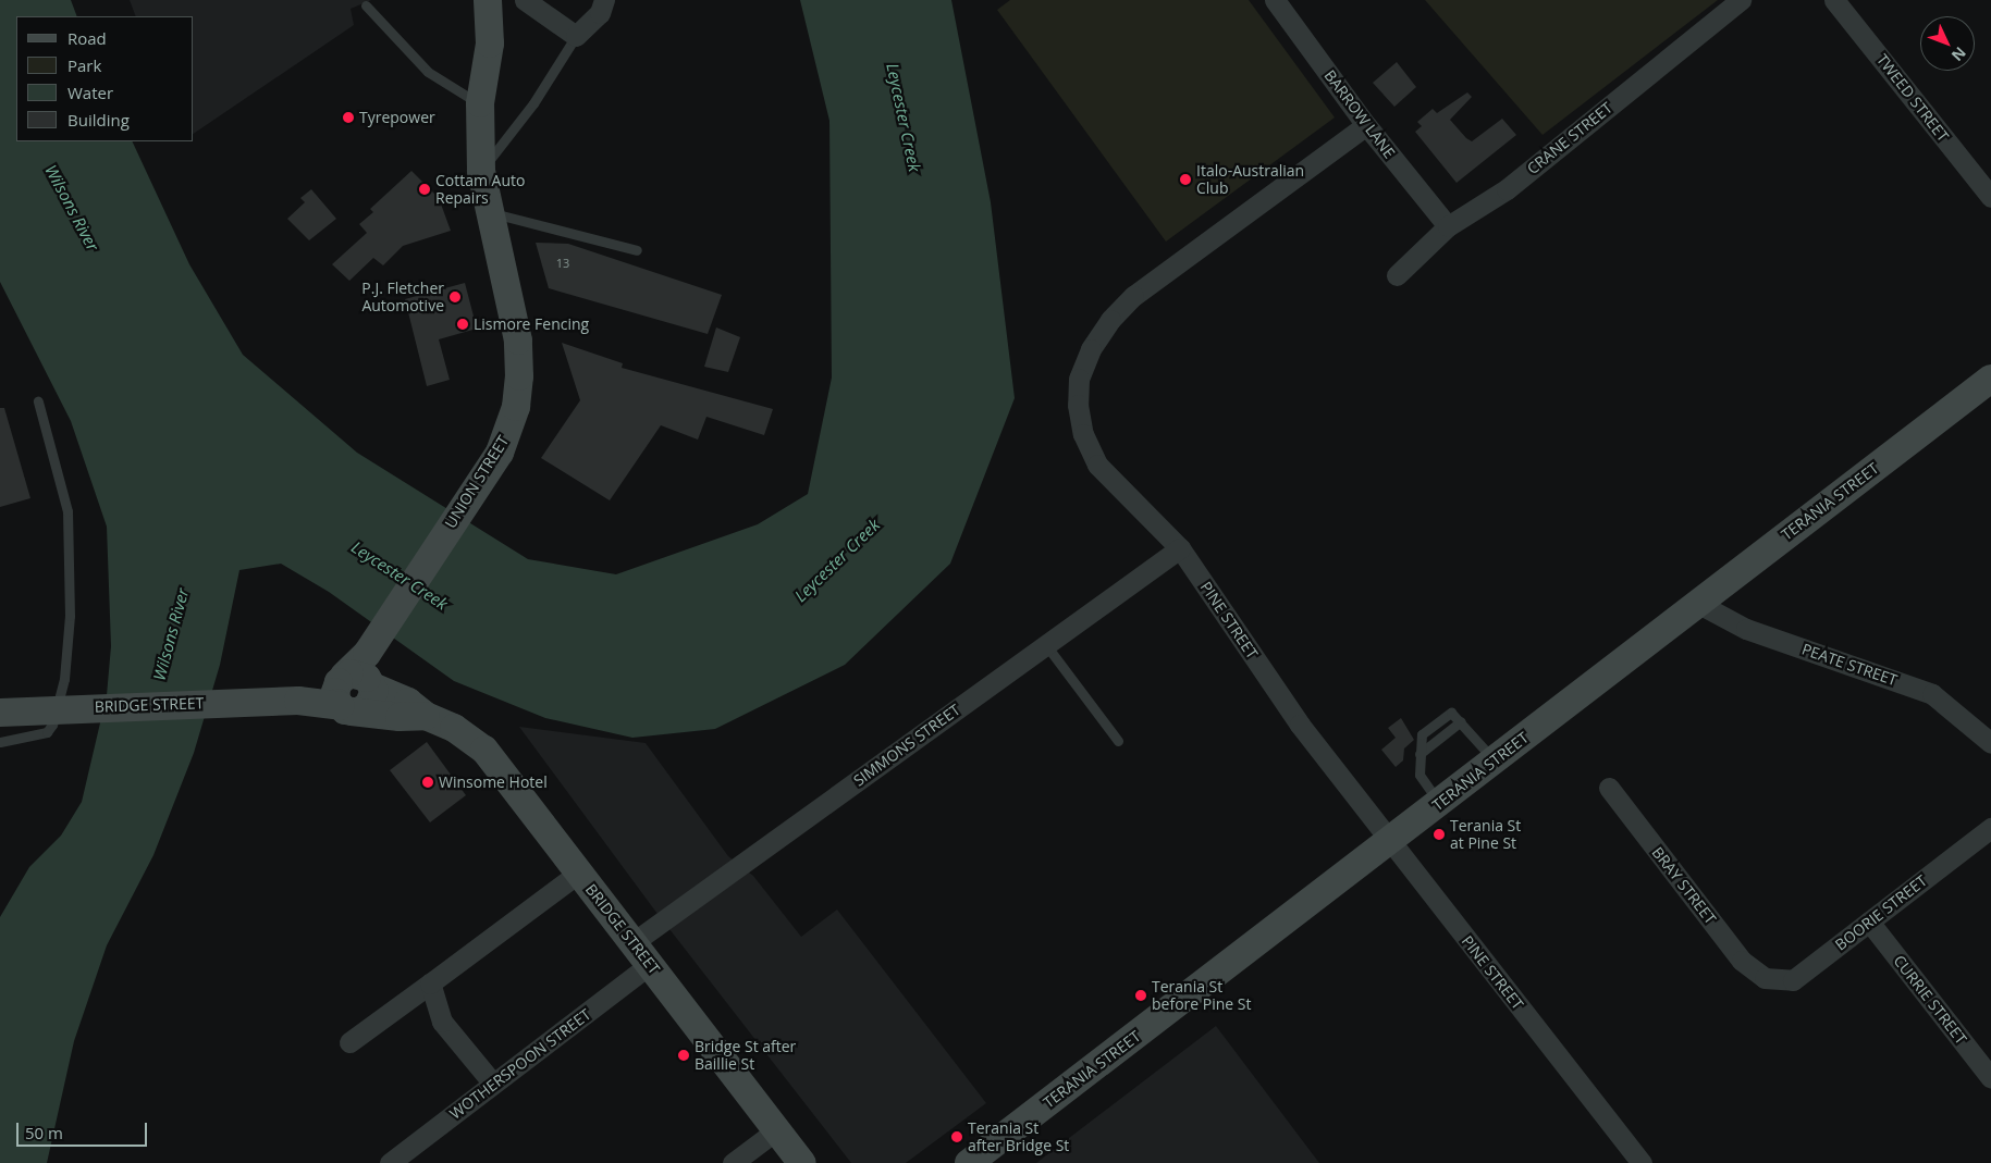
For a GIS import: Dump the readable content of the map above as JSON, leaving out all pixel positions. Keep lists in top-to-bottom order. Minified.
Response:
{"streets":{"main road":["UNION STREET","TERANIA STREET","BRIDGE STREET"],"street":["TWEED STREET","BARROW LANE","CRANE STREET","PINE STREET","PEATE STREET","SIMMONS STREET","BRAY STREET","BOORIE STREET","CURRIE STREET","WOTHERSPOON STREET"]},"crossings":[["BARROW LANE","CRANE STREET"],["BARROW LANE","PINE STREET"],["UNION STREET","BRIDGE STREET"],["TERANIA STREET","PINE STREET"],["TERANIA STREET","PEATE STREET"],["PINE STREET","SIMMONS STREET"],["BRIDGE STREET","SIMMONS STREET"],["BRIDGE STREET","WOTHERSPOON STREET"],["SIMMONS STREET","WOTHERSPOON STREET"],["BRAY STREET","BOORIE STREET"],["BOORIE STREET","CURRIE STREET"]],"water":["Leycester Creek","Wilsons River"],"places":["Tyrepower","Italo-Australian Club","Cottam Auto Repairs","P.J. Fletcher Automotive","Lismore Fencing","Winsome Hotel","Terania St at Pine St","Terania St before Pine St","Bridge St after Baillie St","Terania St after Bridge St"],"house_numbers":["13"],"legend":["Road","Park","Water","Building"],"scale_bar":"50 m","north":"bottom right"}
